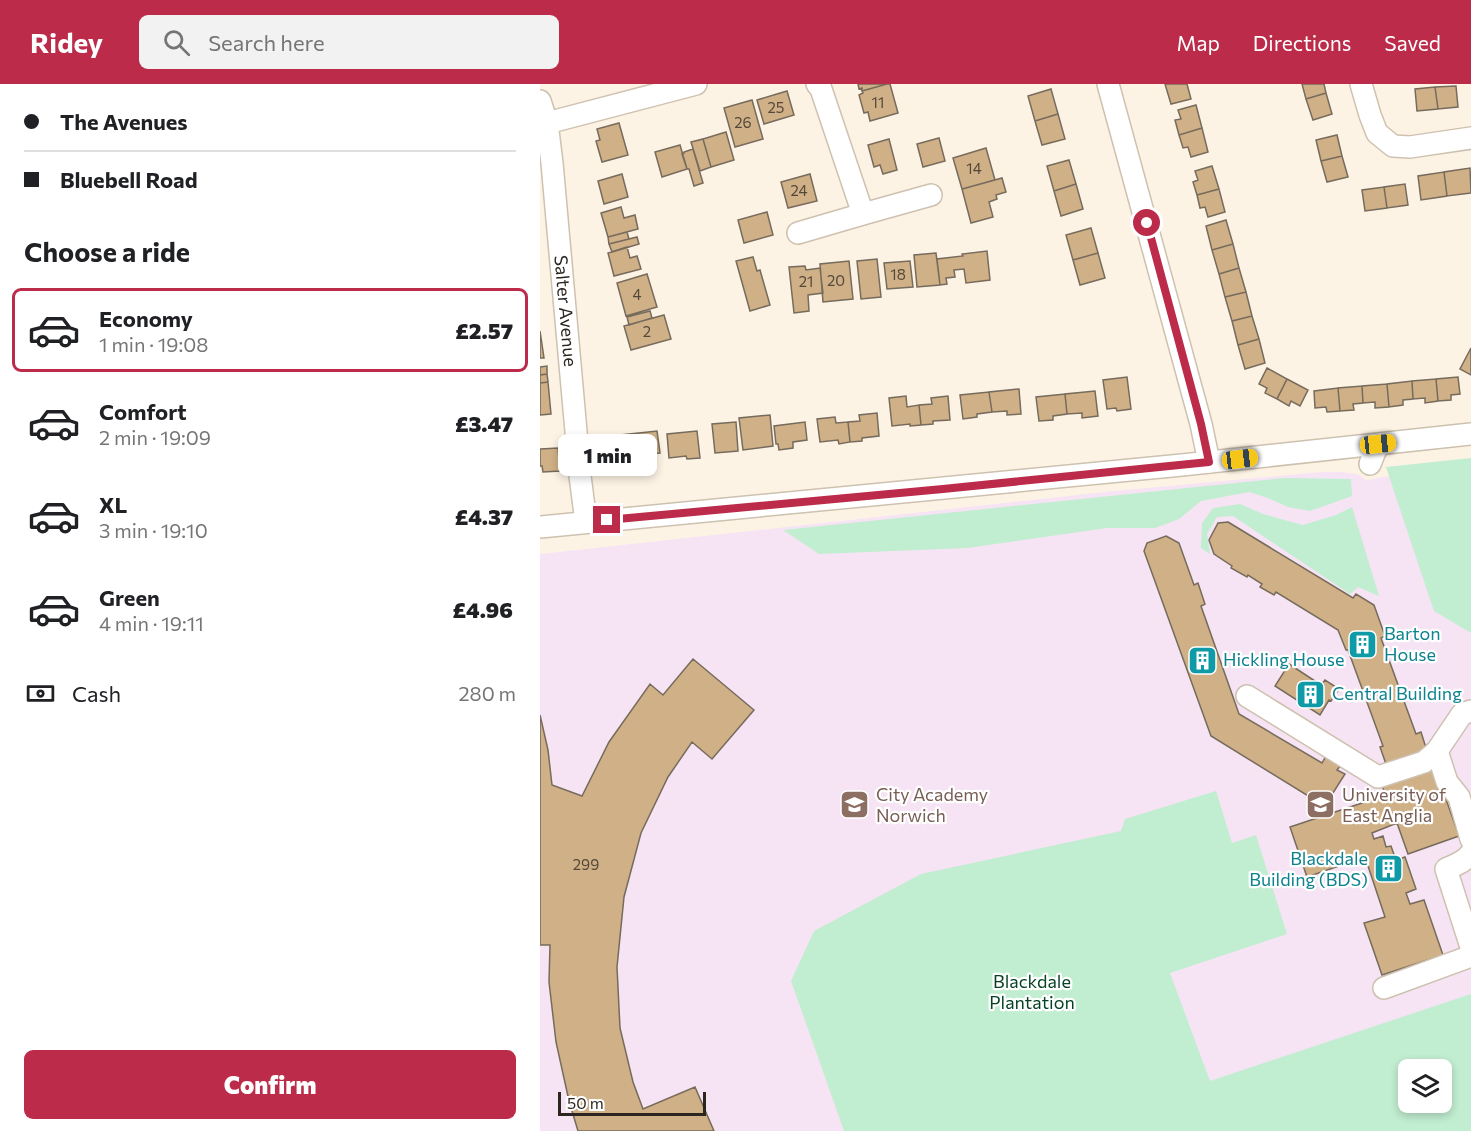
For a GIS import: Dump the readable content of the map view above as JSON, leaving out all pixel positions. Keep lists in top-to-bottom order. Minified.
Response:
{"streets":{"street":["Salter Avenue"]},"parks":["Blackdale Plantation"],"places":{"building":["Barton House","Hickling House","Central Building","Blackdale Building (BDS)"],"school or university":["City Academy Norwich","University of East Anglia"]},"house_numbers":["11","25","26","14","24","18","20","21","4","2","299"],"scale_bar":"50 m","page":{"header":"Ridey","search":"Search here","nav":["Map","Directions","Saved"],"banner":["The Avenues","Bluebell Road"],"heading":"Choose a ride","list":[{"name":"Economy","note":"1 min · 19:08","value":"£2.57"},{"name":"Comfort","note":"2 min · 19:09","value":"£3.47"},{"name":"XL","note":"3 min · 19:10","value":"£4.37"},{"name":"Green","note":"4 min · 19:11","value":"£4.96"}],"bubble":"1 min","pay":["Cash","280 m"],"buttons":"Confirm","scale":"50 m"}}
